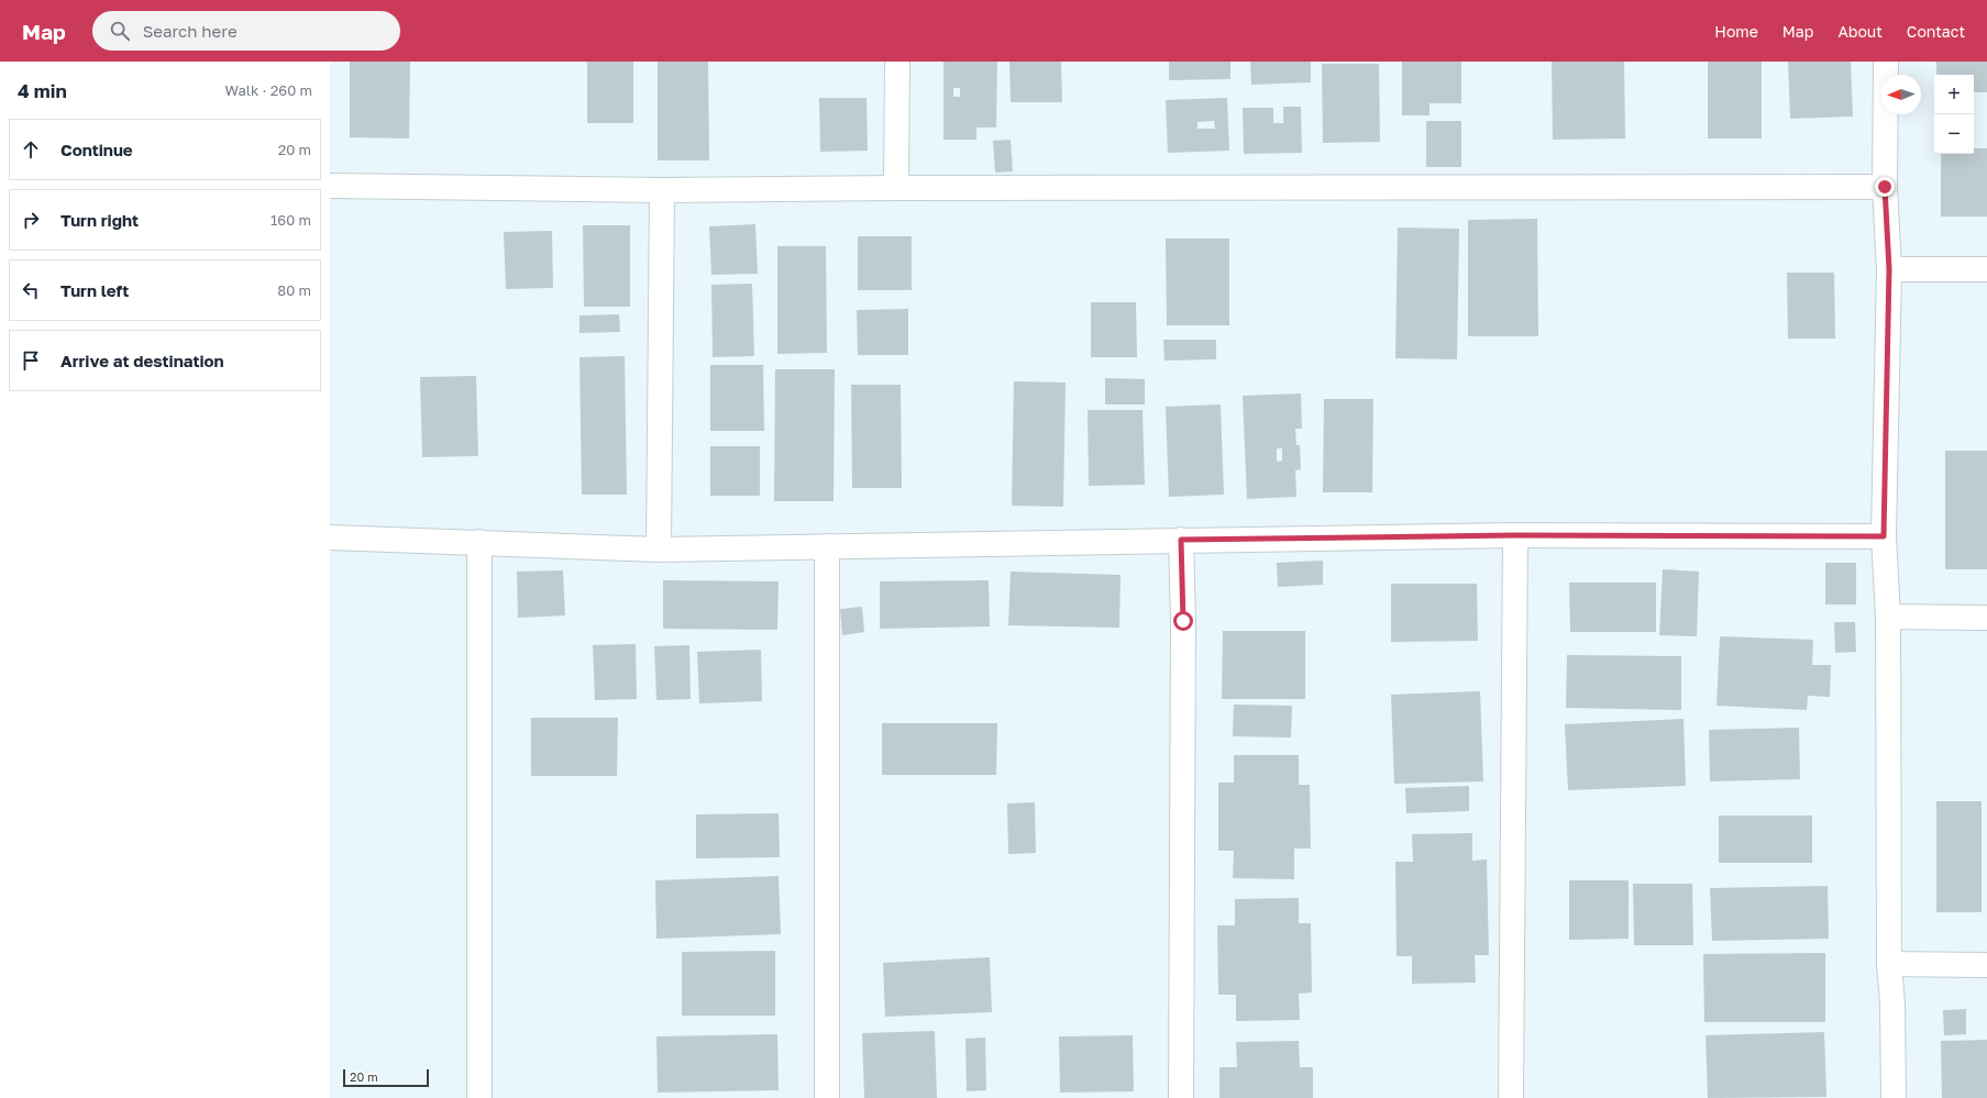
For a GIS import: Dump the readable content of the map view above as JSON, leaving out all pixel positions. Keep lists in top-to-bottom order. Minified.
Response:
{"scale_bar":"20 m","north":"left","page":{"header":"Map","search":"Search here","nav":["Home","Map","About","Contact"],"heading":["4 min","Walk · 260 m"],"map_buttons":["+","−"],"list":[["Continue","20 m"],["Turn right","160 m"],["Turn left","80 m"],"Arrive at destination"],"scale":"20 m"}}
